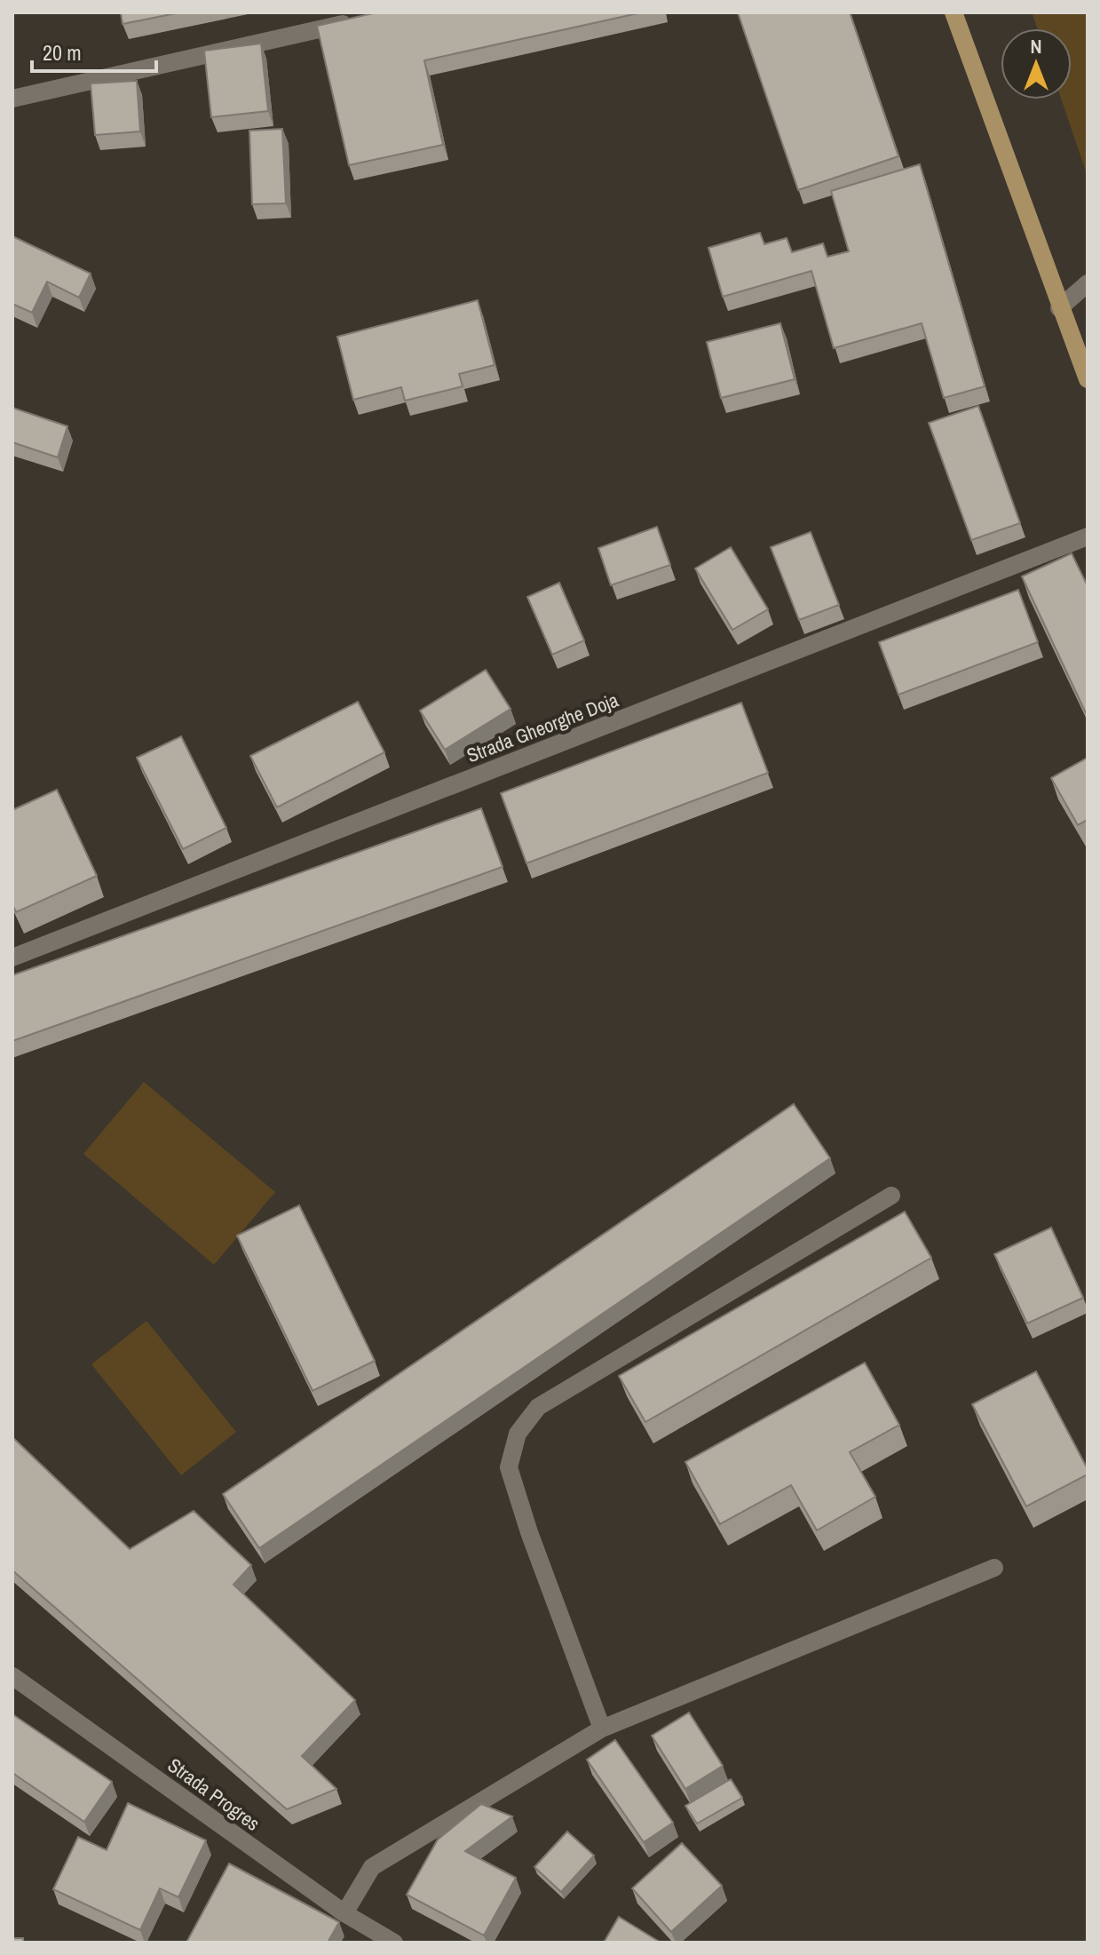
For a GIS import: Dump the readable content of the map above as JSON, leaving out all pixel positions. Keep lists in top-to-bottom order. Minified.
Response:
{"streets":{"street":["Strada Gheorghe Doja","Strada Progres"]},"scale_bar":"20 m","north":"top"}
